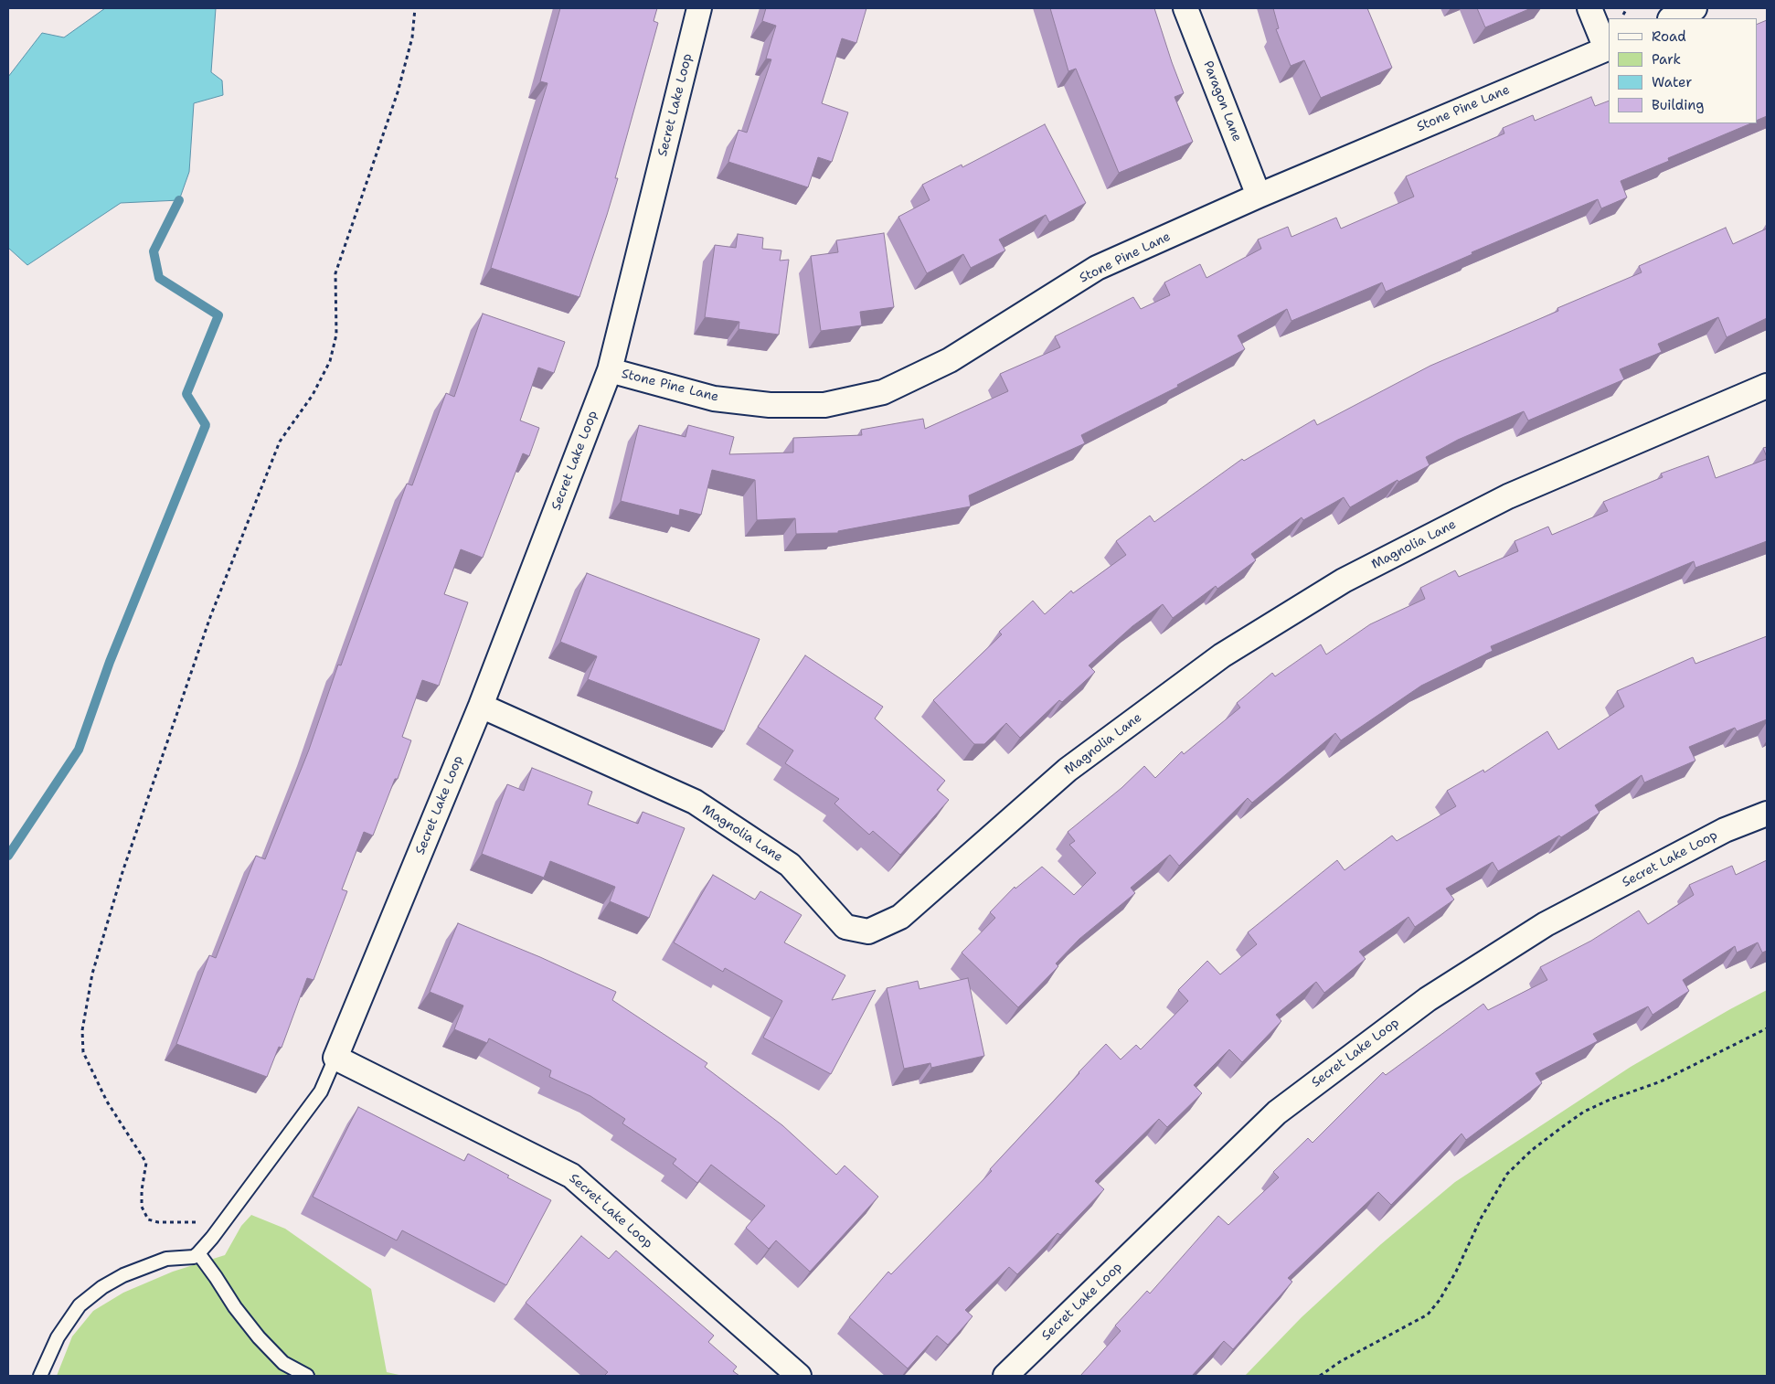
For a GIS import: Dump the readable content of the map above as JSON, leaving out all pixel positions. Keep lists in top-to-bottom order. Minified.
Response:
{"streets":{"street":["Paragon Lane","Secret Lake Loop","Stone Pine Lane","Magnolia Lane"]},"crossings":[["Paragon Lane","Stone Pine Lane"],["Secret Lake Loop","Stone Pine Lane"],["Secret Lake Loop","Magnolia Lane"]],"legend":["Road","Park","Water","Building"]}
